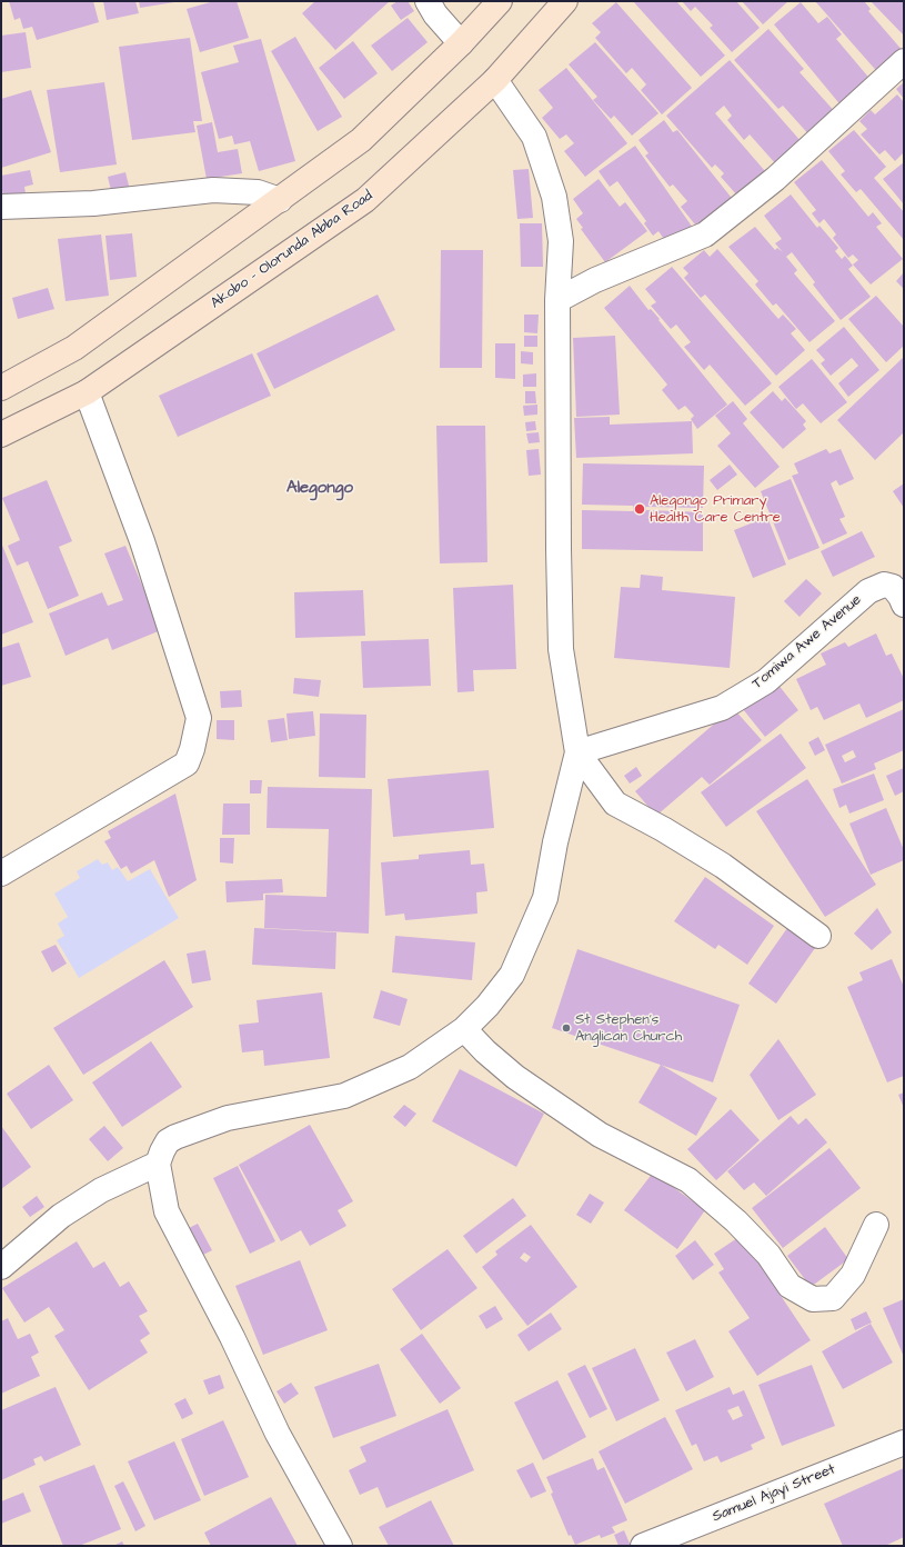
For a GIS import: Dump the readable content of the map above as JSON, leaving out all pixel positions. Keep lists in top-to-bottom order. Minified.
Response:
{"streets":{"main road":["Akobo - Olorunda Abba Road"],"street":["Tomiwa Awe Avenue","Samuel Ajayi Street"]},"districts":["Alegongo"],"places":["Alegongo Primary Health Care Centre","St Stephen's Anglican Church"]}
